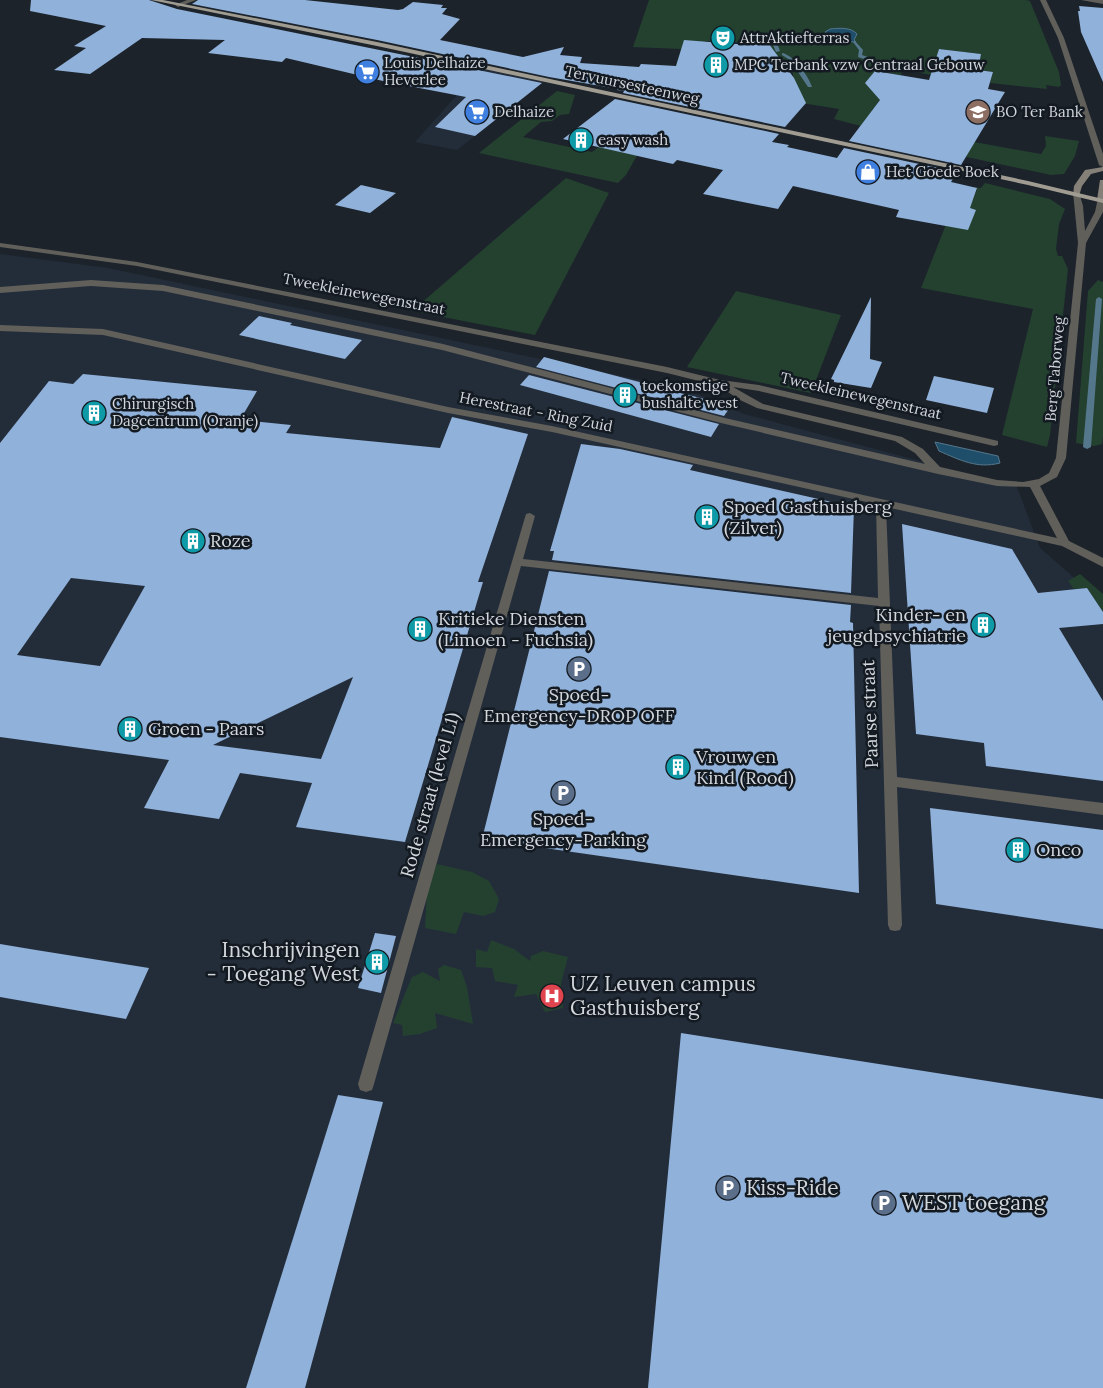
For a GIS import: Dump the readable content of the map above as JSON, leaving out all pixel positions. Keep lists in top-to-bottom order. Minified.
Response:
{"streets":{"main road":["Tervuursesteenweg"],"street":["Tweekleinewegenstraat","Berg Taborweg","Herestraat - Ring Zuid","Paarse straat","Rode straat (level L1)"]},"crossings":[["Tervuursesteenweg","Berg Taborweg"],["Herestraat - Ring Zuid","Paarse straat"]],"places":{"theatre":["AttrAktiefterras"],"building":["MPC Terbank vzw Centraal Gebouw","easy wash","toekomstige bushalte west","Chirurgisch Dagcentrum (Oranje)","Spoed Gasthuisberg (Zilver)","Roze","Kinder- en jeugdpsychiatrie","Kritieke Diensten (Limoen - Fuchsia)","Groen - Paars","Vrouw en Kind (Rood)","Onco","Inschrijvingen - Toegang West"],"supermarket":["Louis Delhaize Heverlee","Delhaize"],"school or university":["BO Ter Bank"],"shop":["Het Goede Boek"],"parking":["Spoed- Emergency-DROP OFF","Spoed- Emergency-Parking","Kiss-Ride","WEST toegang"],"hospital":["UZ Leuven campus Gasthuisberg"]}}
